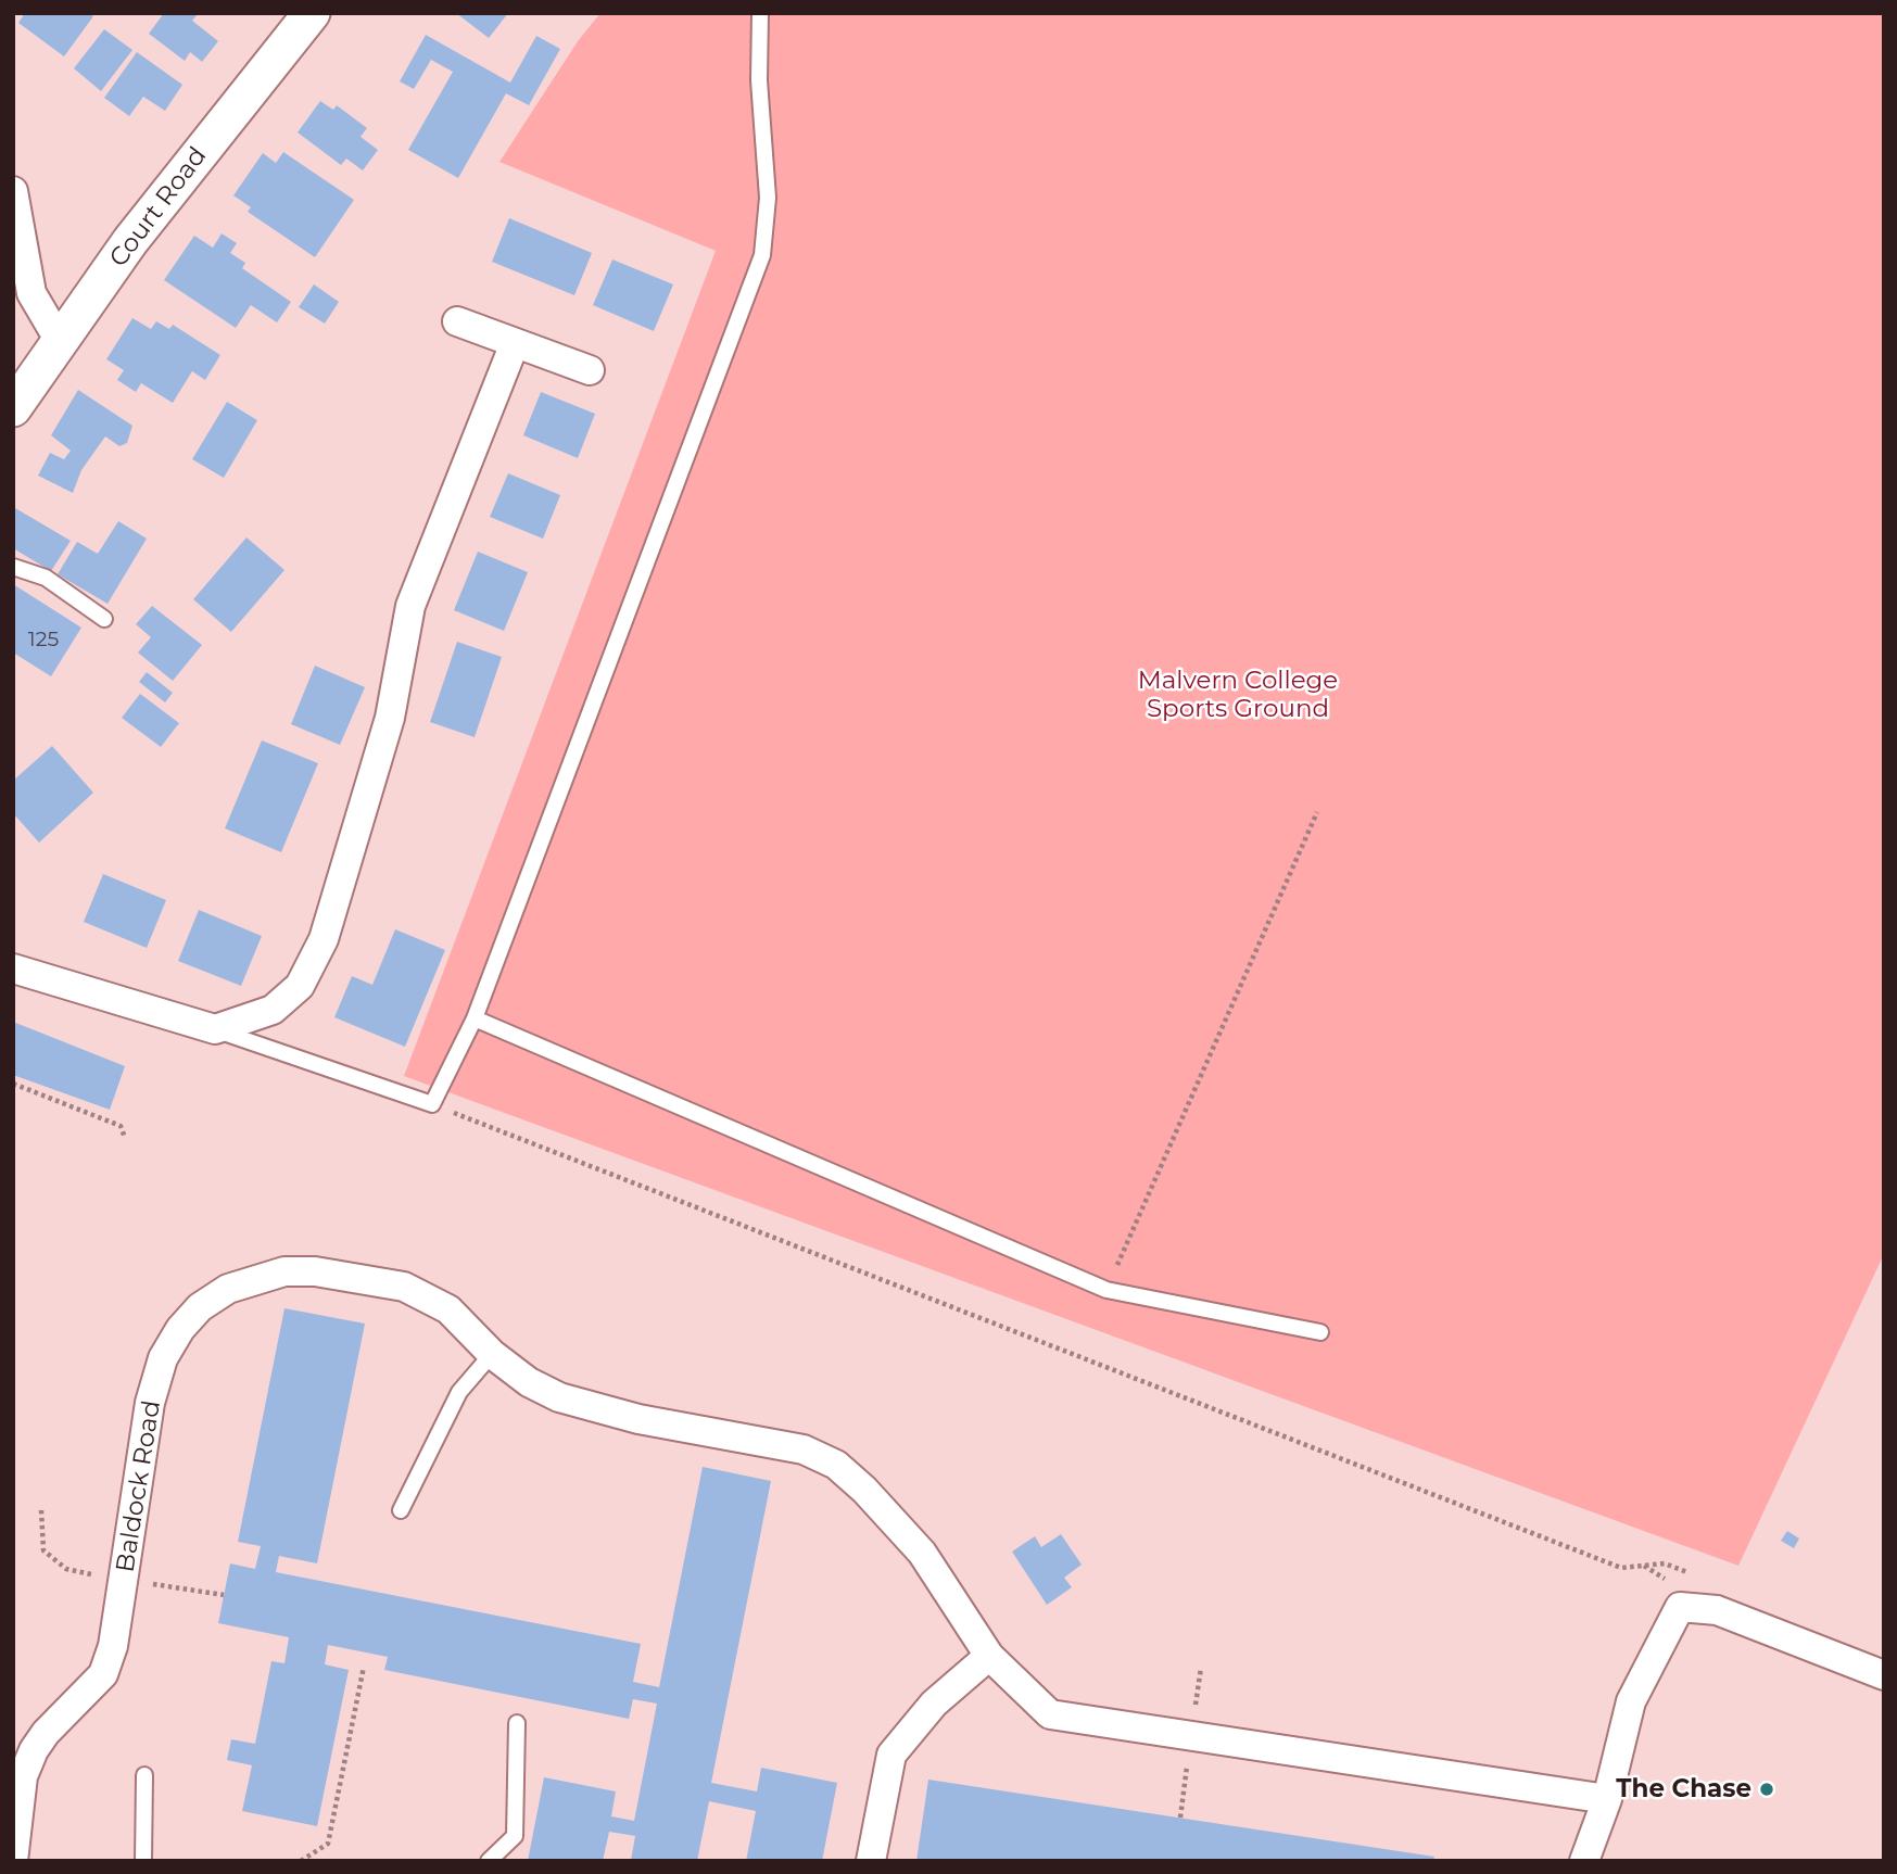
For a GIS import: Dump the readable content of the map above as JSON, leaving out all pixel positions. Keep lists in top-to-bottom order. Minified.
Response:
{"streets":{"street":["Court Road","Baldock Road"]},"parks":["Malvern College Sports Ground"],"places":["The Chase"],"house_numbers":["125"]}
